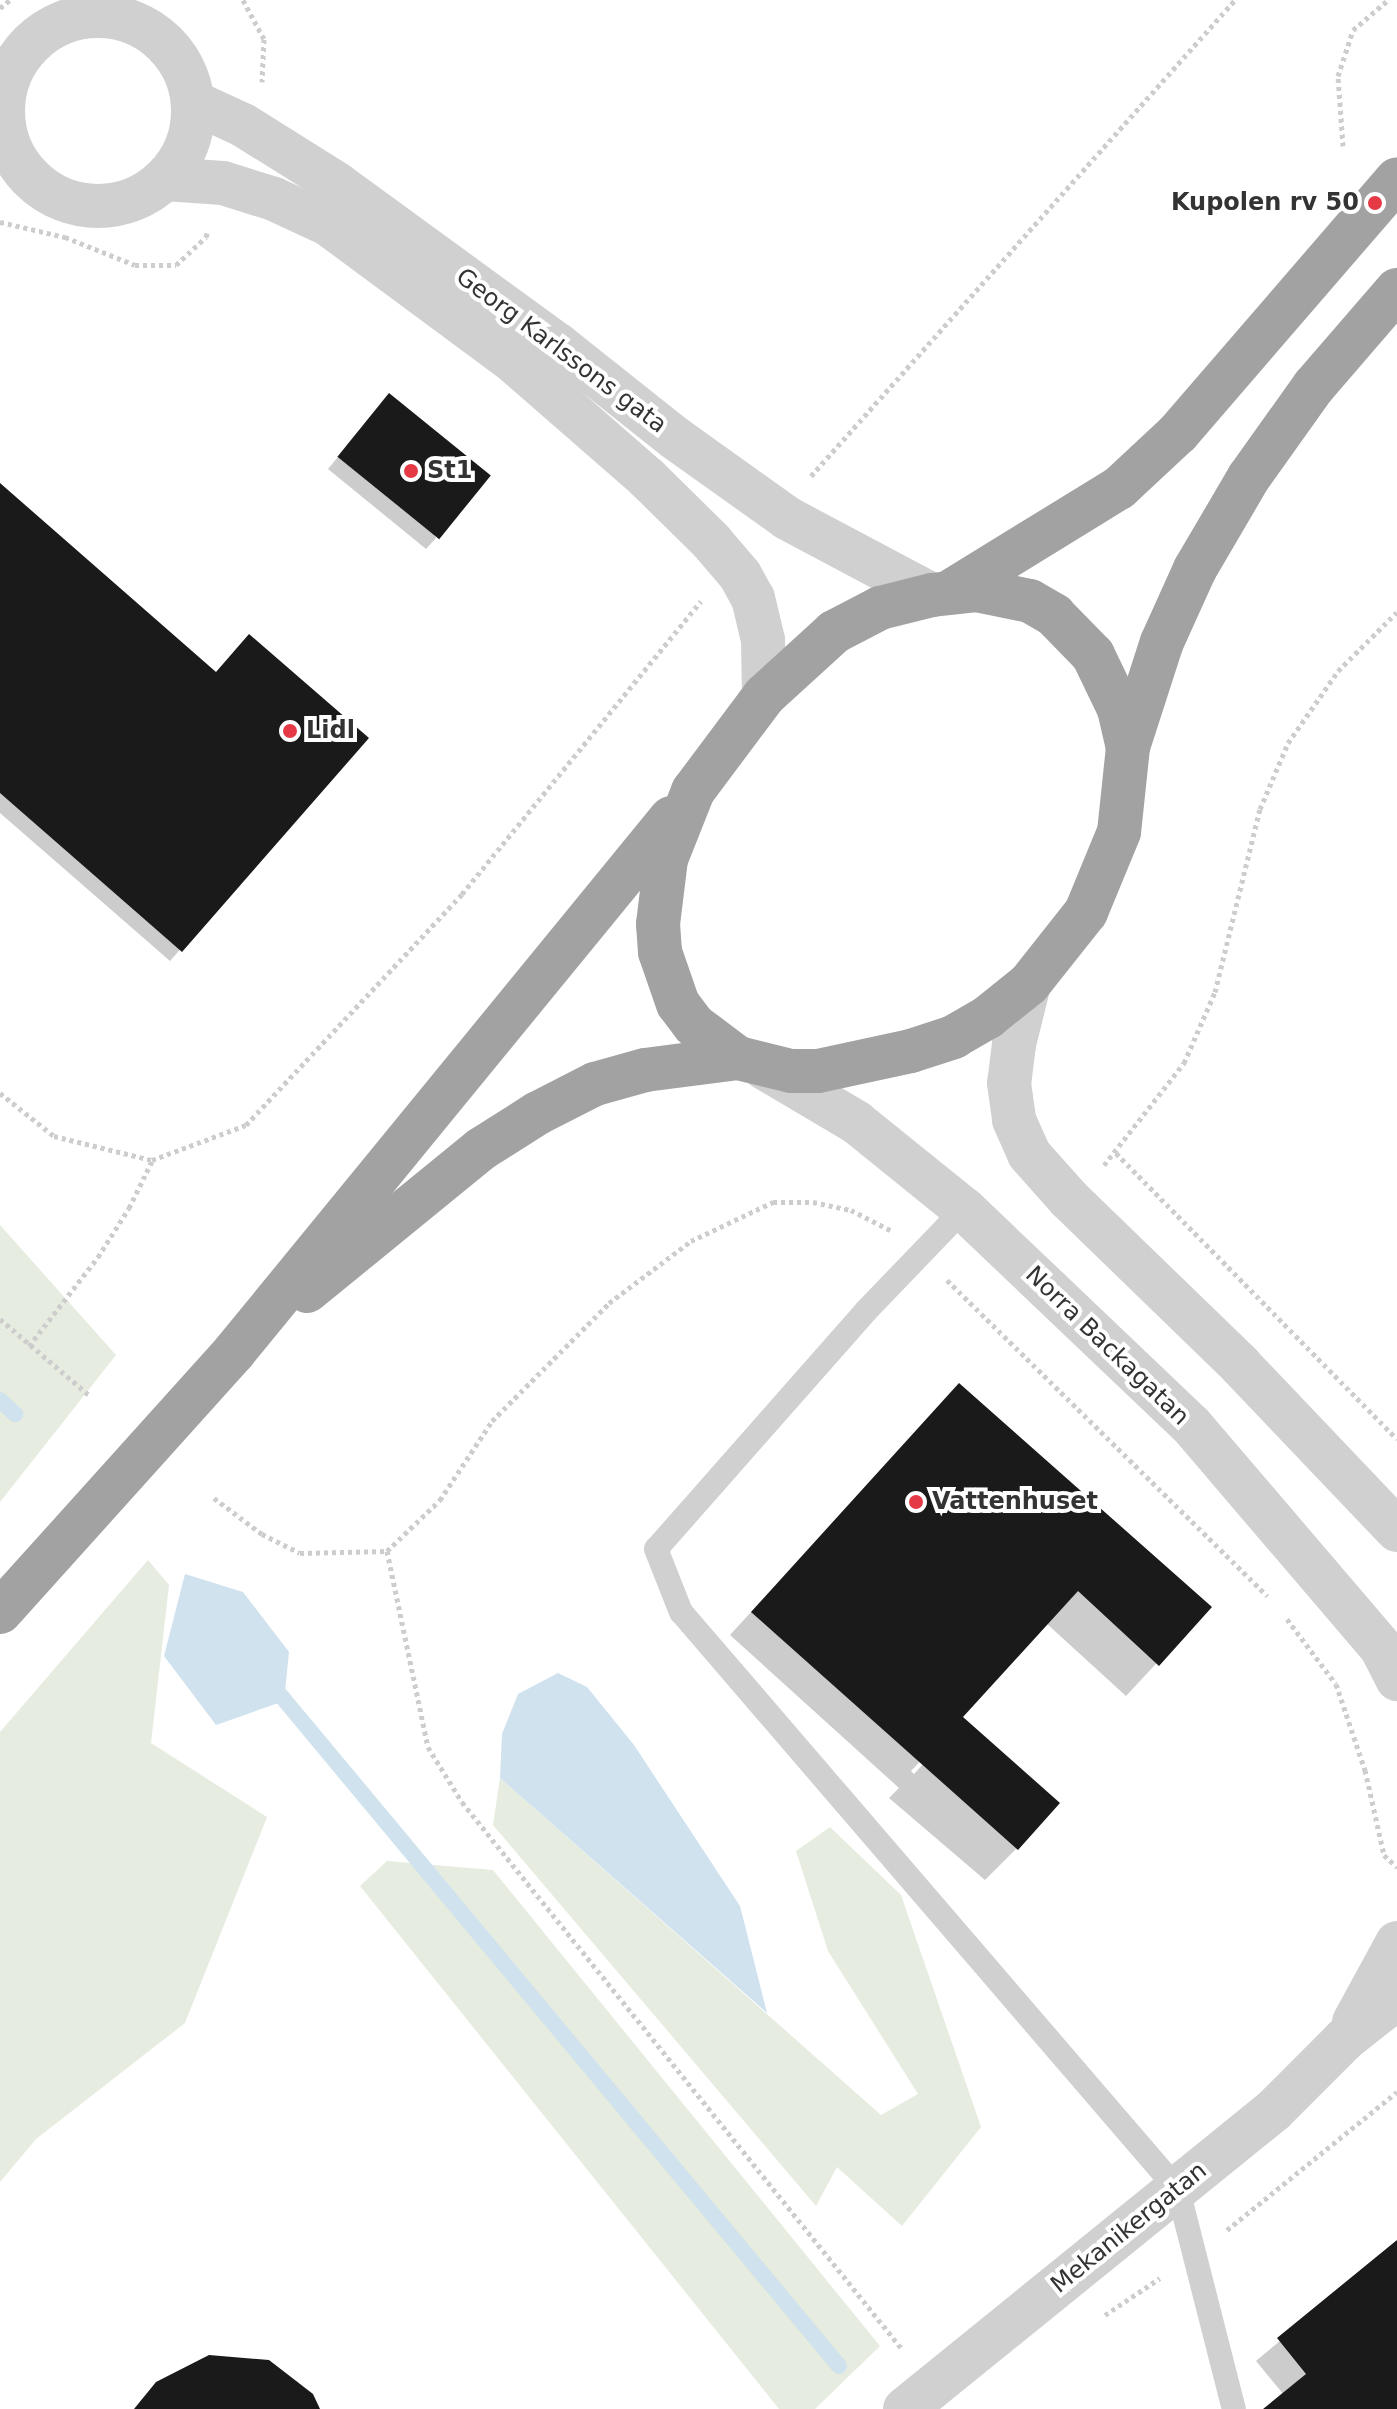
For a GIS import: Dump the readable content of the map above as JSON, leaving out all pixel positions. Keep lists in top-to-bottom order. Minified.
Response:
{"streets":{"street":["Georg Karlssons gata","Norra Backagatan","Mekanikergatan"]},"places":["Kupolen rv 50","St1","Lidl","Vattenhuset"]}
